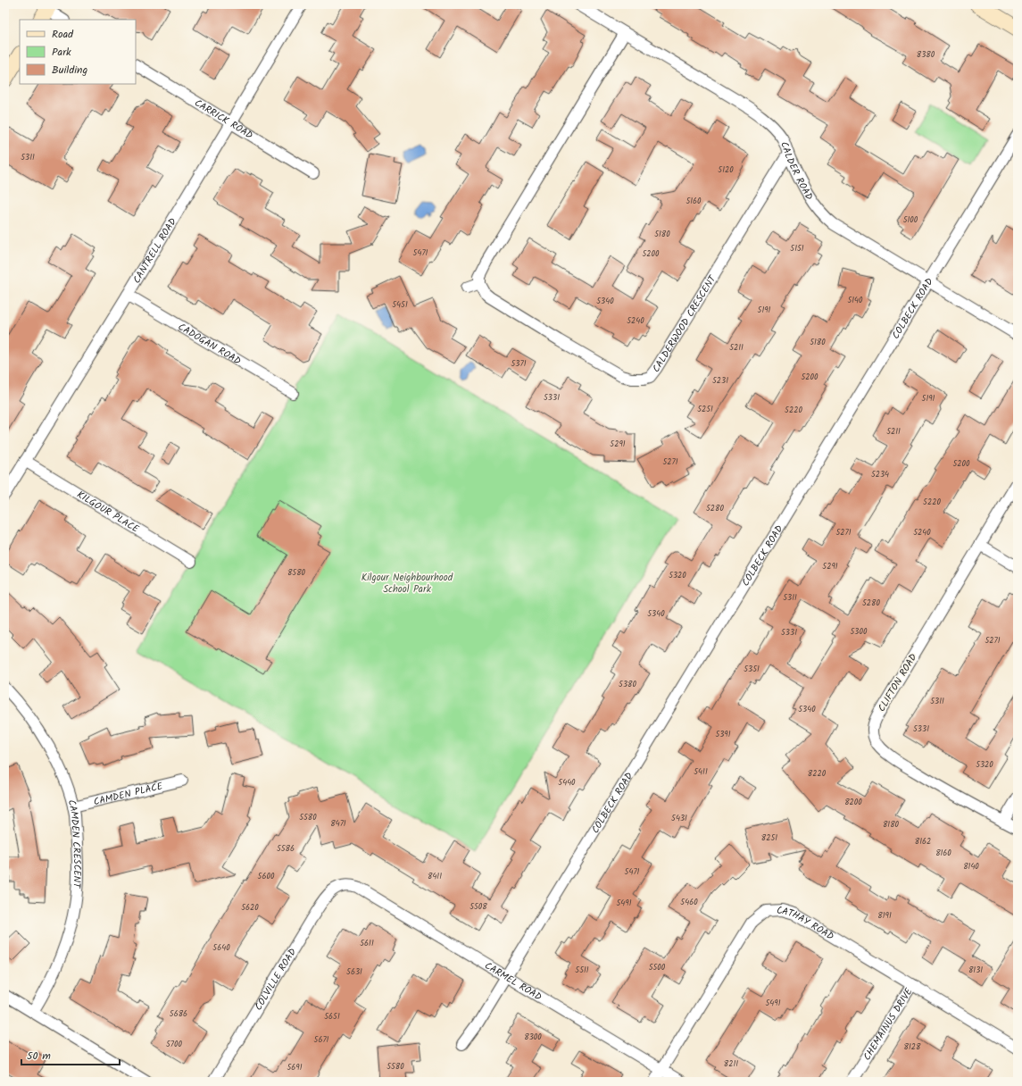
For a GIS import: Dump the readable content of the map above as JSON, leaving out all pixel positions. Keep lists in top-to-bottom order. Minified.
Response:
{"streets":{"street":["CARRICK ROAD","CALDER ROAD","CANTRELL ROAD","COLBECK ROAD","CALDERWOOD CRESCENT","CADOGAN ROAD","KILGOUR PLACE","CLIFTON ROAD","CAMDEN PLACE","CAMDEN CRESCENT","CATHAY ROAD","COLVILLE ROAD","CARMEL ROAD","CHEMAINUS DRIVE"]},"crossings":[["CARRICK ROAD","CANTRELL ROAD"],["CALDER ROAD","COLBECK ROAD"],["CALDER ROAD","CALDERWOOD CRESCENT"],["CANTRELL ROAD","CADOGAN ROAD"],["CANTRELL ROAD","KILGOUR PLACE"],["COLBECK ROAD","CARMEL ROAD"],["CAMDEN PLACE","CAMDEN CRESCENT"],["CATHAY ROAD","CARMEL ROAD"],["CATHAY ROAD","CHEMAINUS DRIVE"],["COLVILLE ROAD","CARMEL ROAD"]],"parks":["Kilgour Neighbourhood School Park"],"house_numbers":["8380","5311","5120","5160","5100","5180","5151","5471","5200","5140","5340","5451","5191","5240","5180","5211","5371","5200","5231","5331","5191","5251","5220","5211","5291","5271","5200","5234","5220","5280","5271","5240","5291","8580","5320","5311","5280","5340","5300","5331","5271","5351","5380","5311","5340","5331","5391","5320","5411","8220","5440","8200","5580","5431","8471","8180","8251","8162","5586","8160","8140","5471","5600","8411","5460","5491","5508","5620","8191","5611","5640","5500","5511","8131","5631","5491","5686","5651","8300","5671","5700","8128","8211","5580","5691"],"legend":["Road","Park","Building"],"scale_bar":"50 m"}
